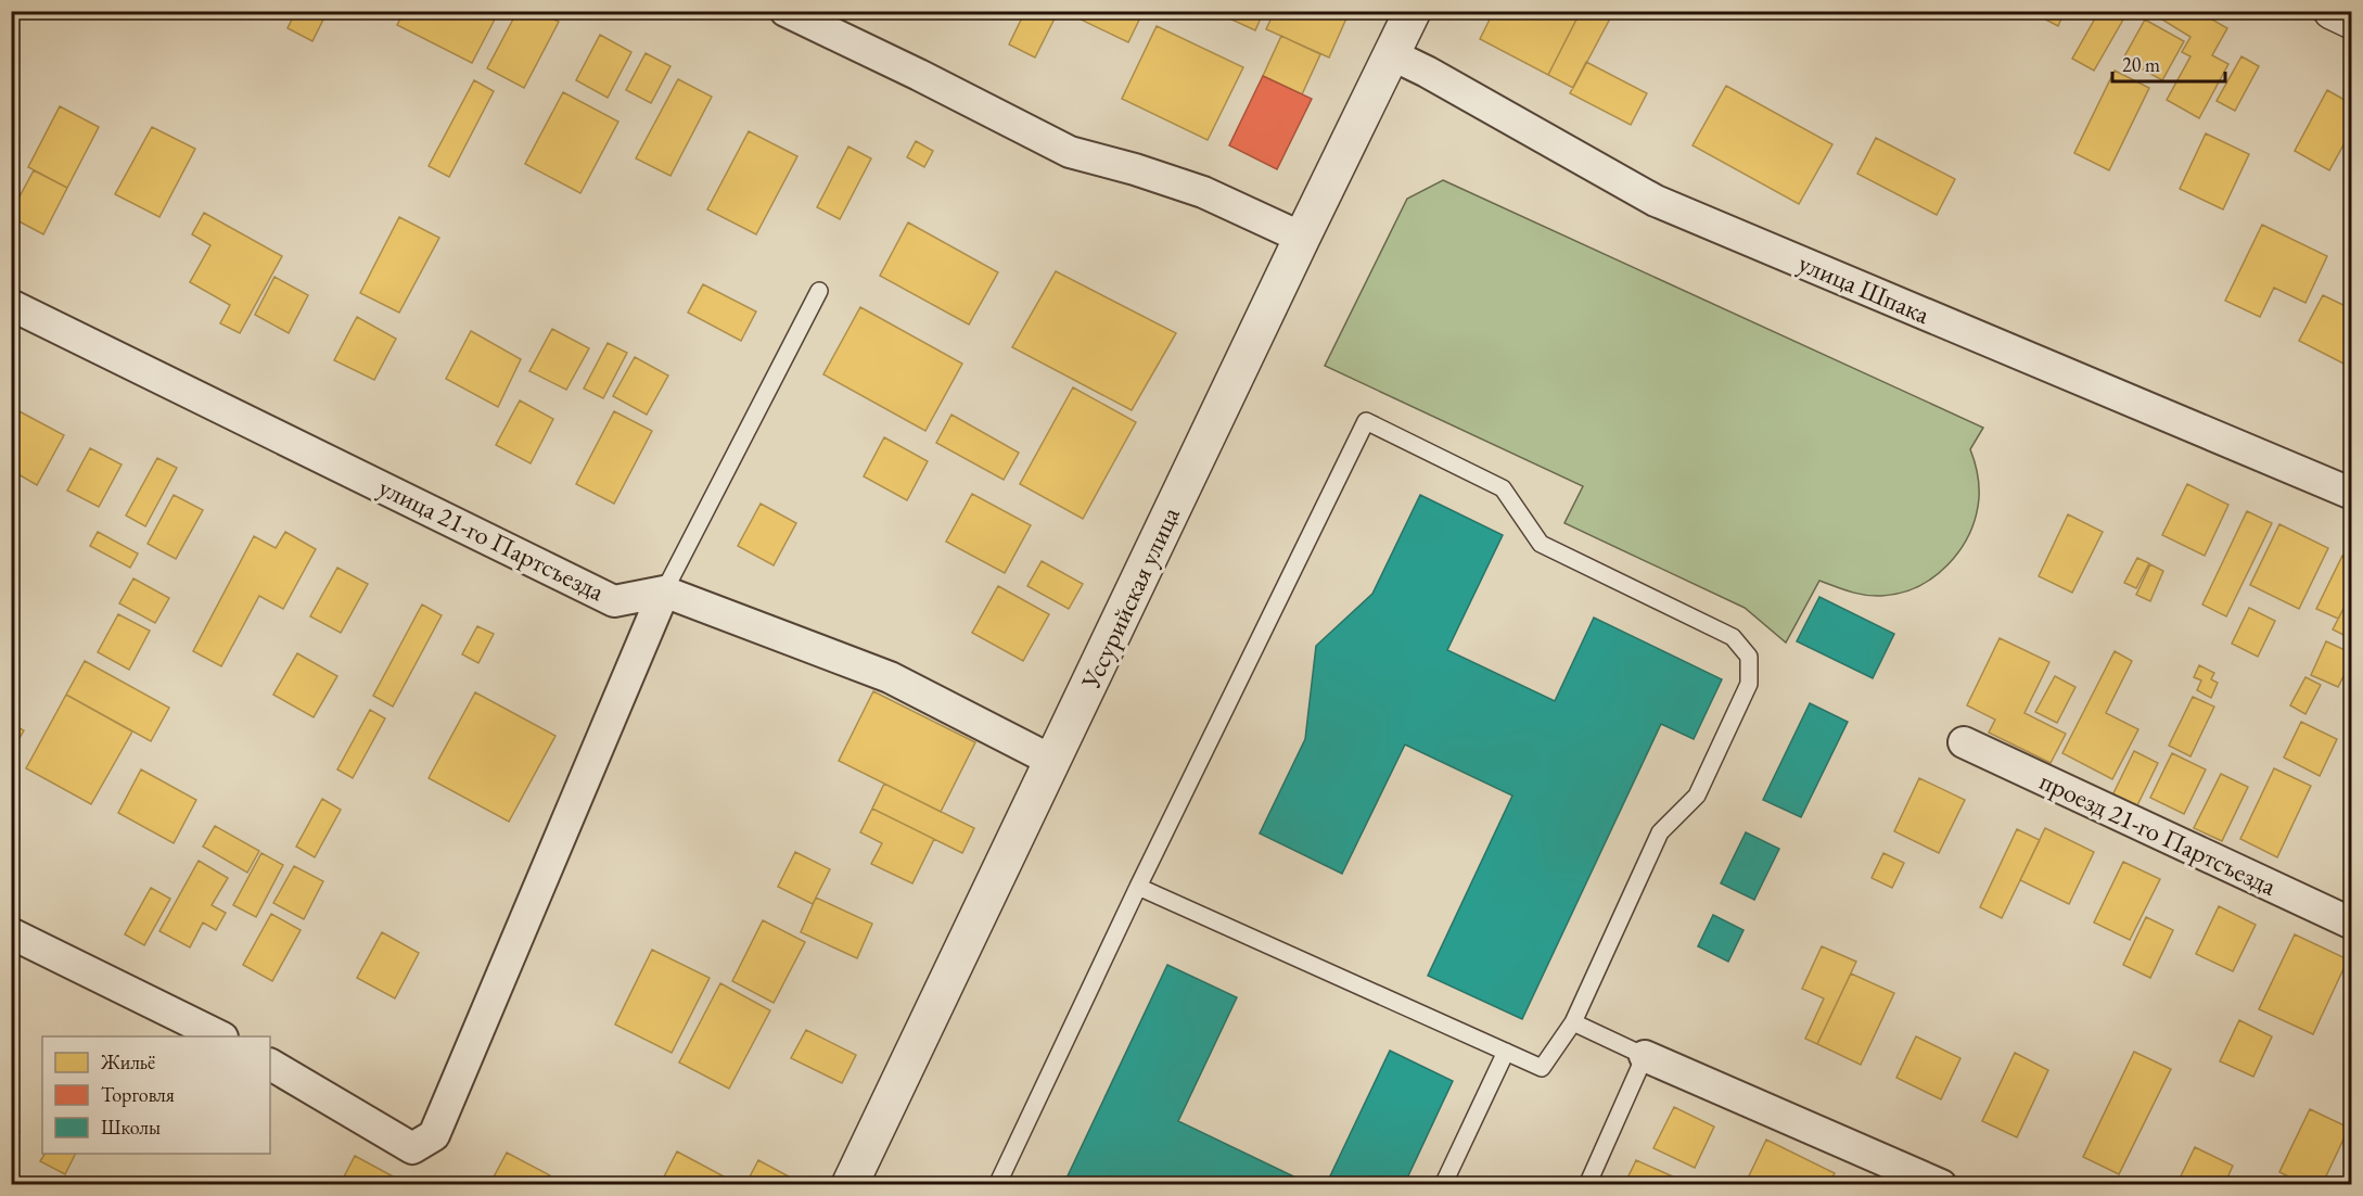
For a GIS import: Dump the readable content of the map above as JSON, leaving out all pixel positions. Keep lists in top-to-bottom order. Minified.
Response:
{"streets":{"street":["улица Шпака","улица 21-го Партсъезда","Уссурийская улица","проезд 21-го Партсъезда"]},"crossings":[["улица Шпака","Уссурийская улица"]],"legend":["Жильё","Торговля","Школы"],"scale_bar":"20 m"}
